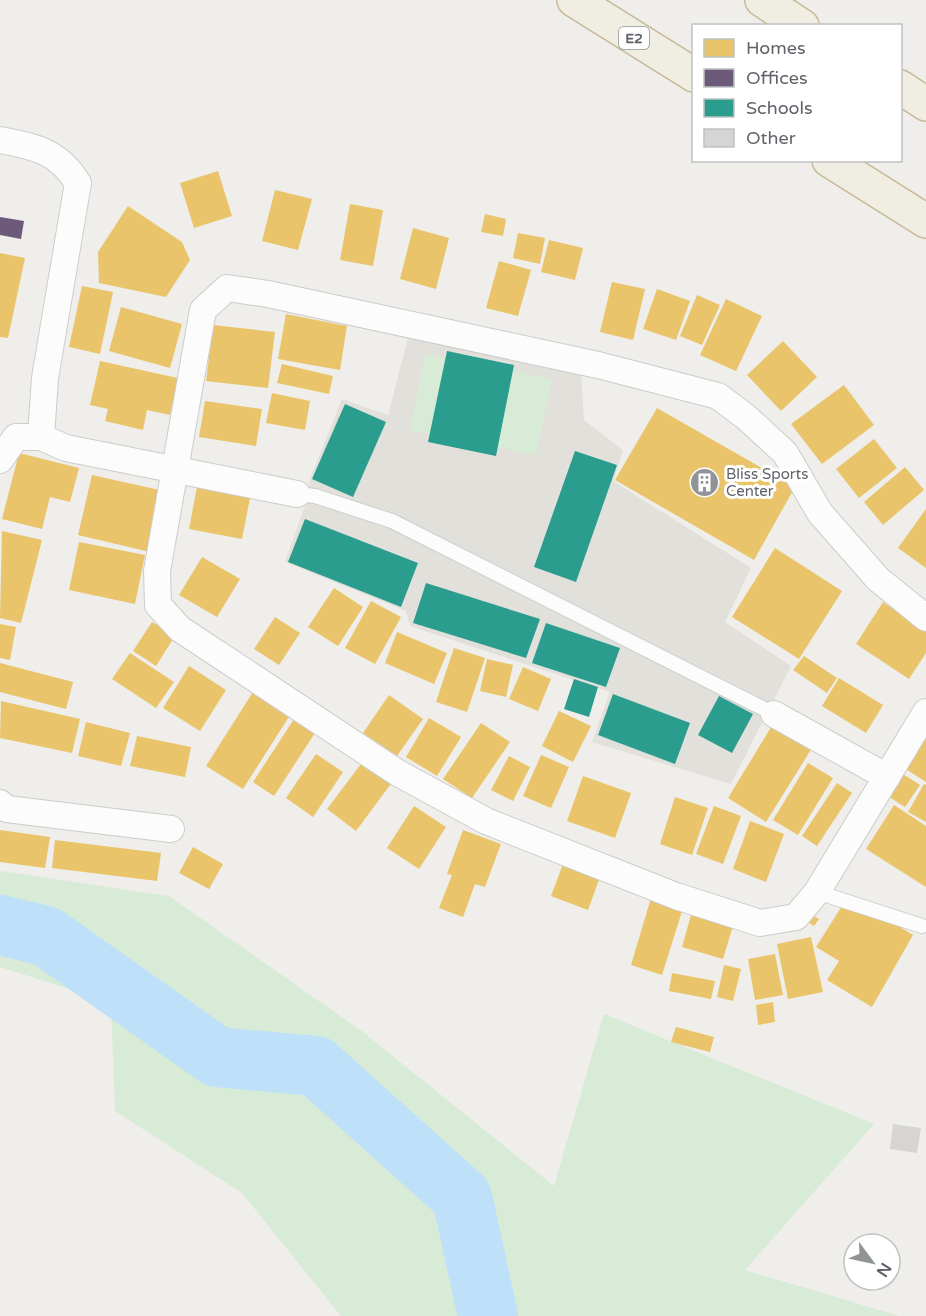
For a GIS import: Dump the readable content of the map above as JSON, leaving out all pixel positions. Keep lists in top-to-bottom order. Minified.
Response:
{"streets":{"highway":["E2"]},"places":{"building":["Bliss Sports Center"]},"legend":["Homes","Offices","Schools","Other"],"north":"bottom right"}
